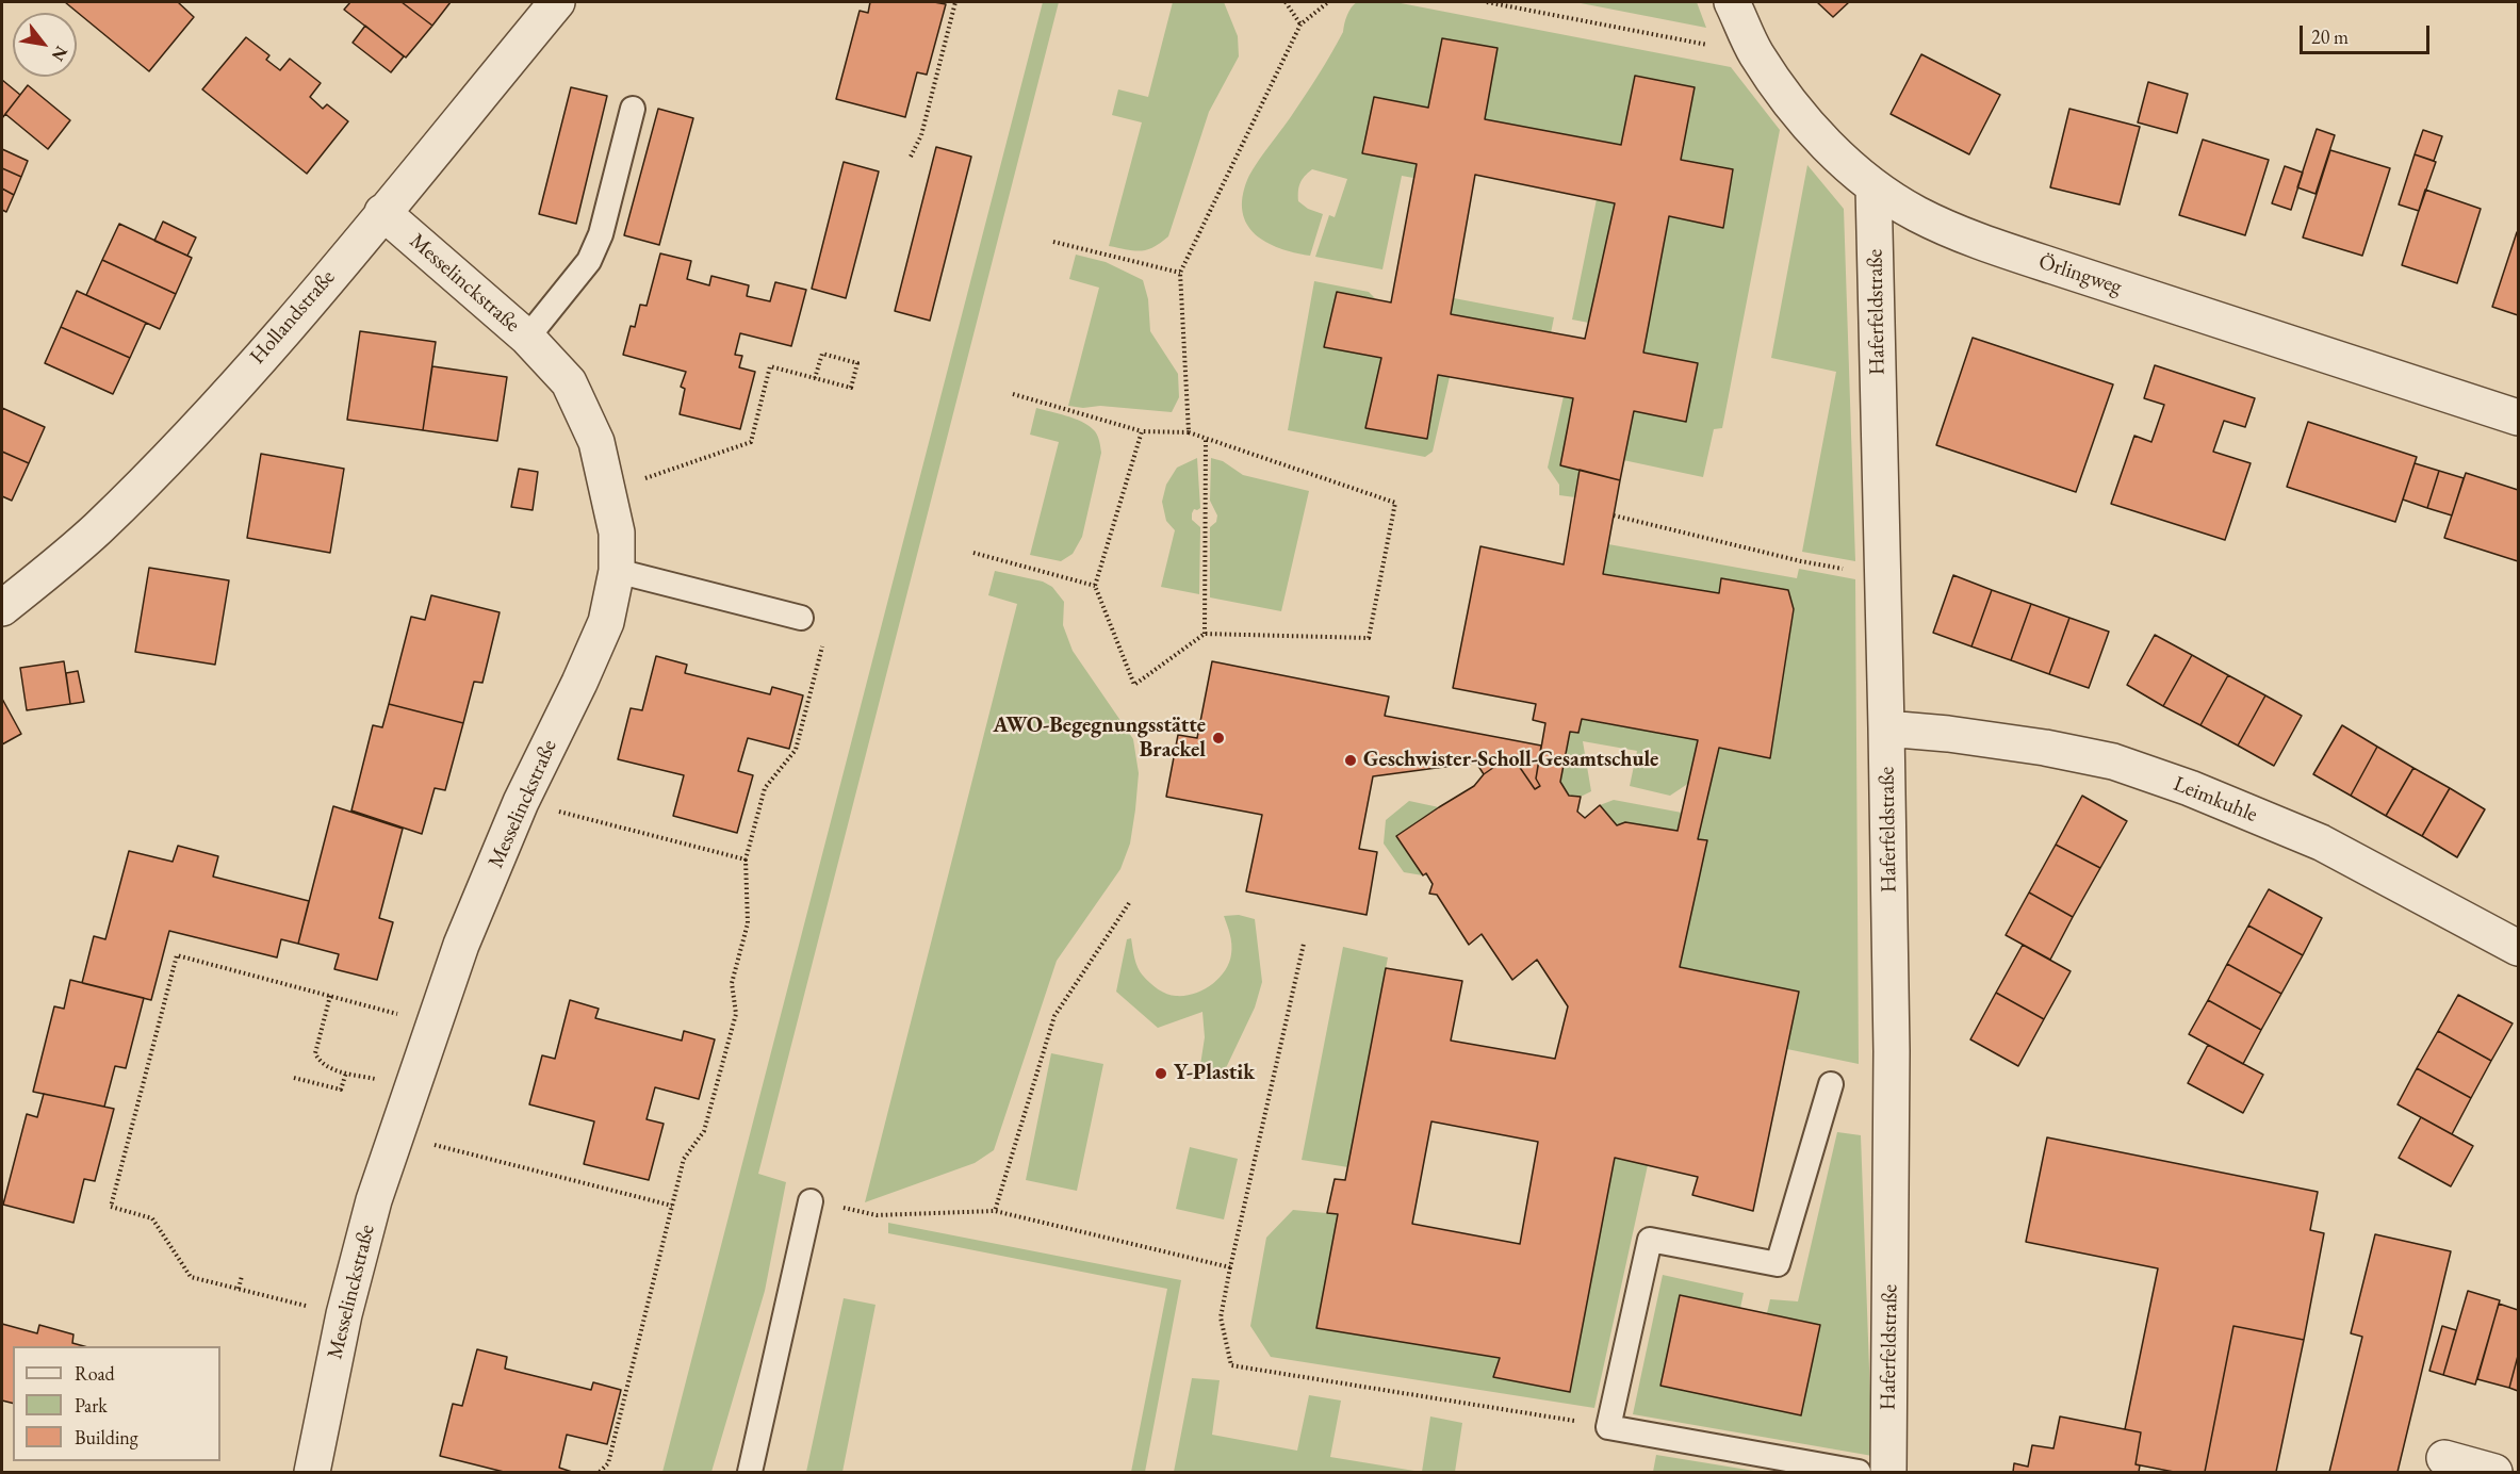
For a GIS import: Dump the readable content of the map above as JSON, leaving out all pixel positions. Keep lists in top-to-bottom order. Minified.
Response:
{"streets":{"street":["Örlingweg","Messelinckstraße","Haferfeldstraße","Hollandstraße","Leimkuhle"]},"crossings":[["Örlingweg","Haferfeldstraße"],["Messelinckstraße","Hollandstraße"],["Haferfeldstraße","Leimkuhle"]],"places":["AWO-Begegnungsstätte Brackel","Geschwister-Scholl-Gesamtschule","Y-Plastik"],"legend":["Road","Park","Building"],"scale_bar":"20 m","north":"bottom right"}
